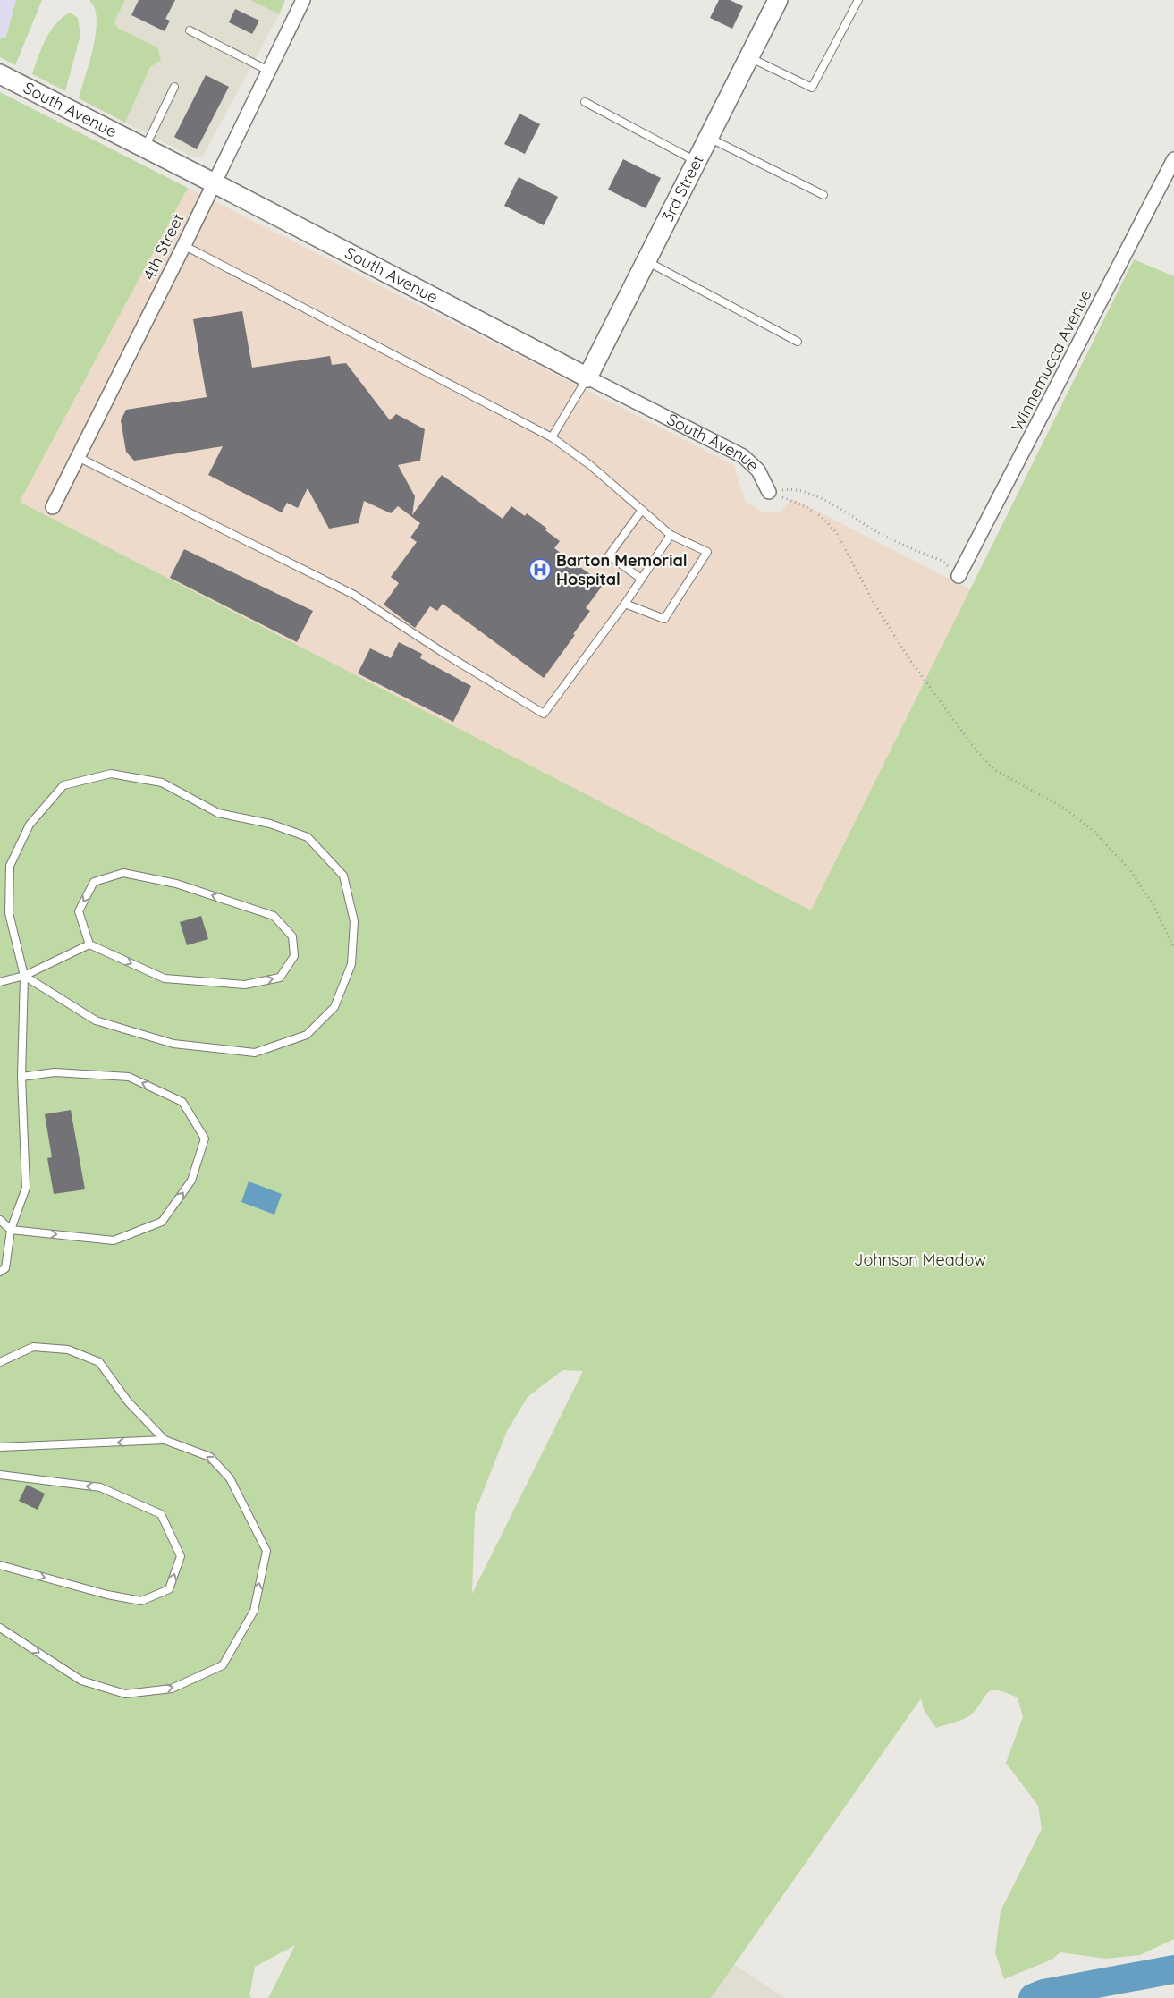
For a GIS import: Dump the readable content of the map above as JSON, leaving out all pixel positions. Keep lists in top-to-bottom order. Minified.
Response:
{"streets":{"street":["South Avenue","3rd Street","4th Street","Winnemucca Avenue"]},"crossings":[["South Avenue","3rd Street"],["South Avenue","4th Street"]],"parks":["Johnson Meadow"],"places":{"hospital":["Barton Memorial Hospital"]}}
